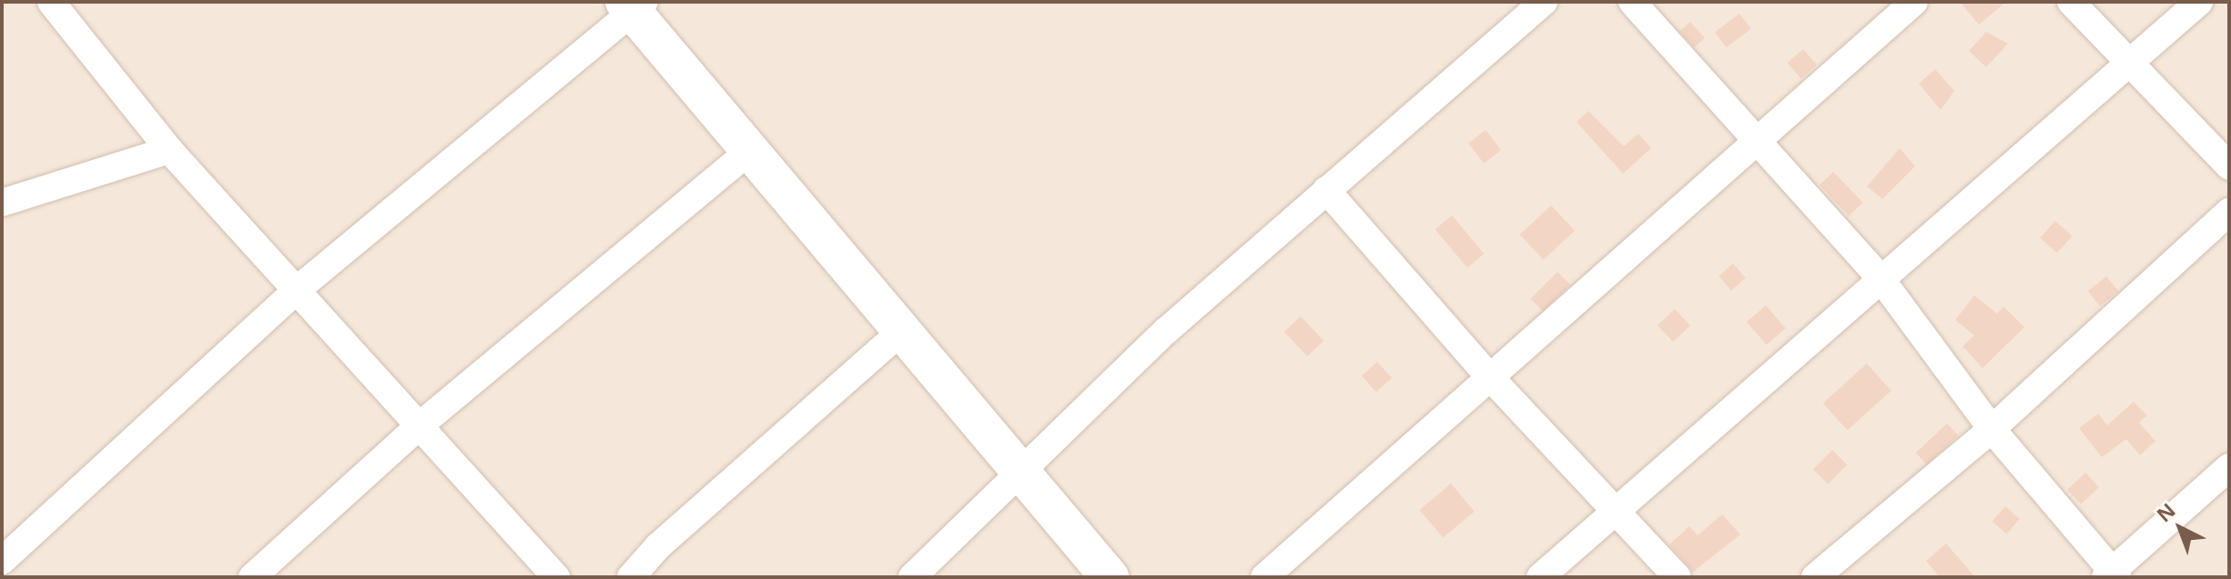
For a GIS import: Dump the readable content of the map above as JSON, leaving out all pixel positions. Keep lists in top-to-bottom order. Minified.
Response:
{"north":"top left"}
